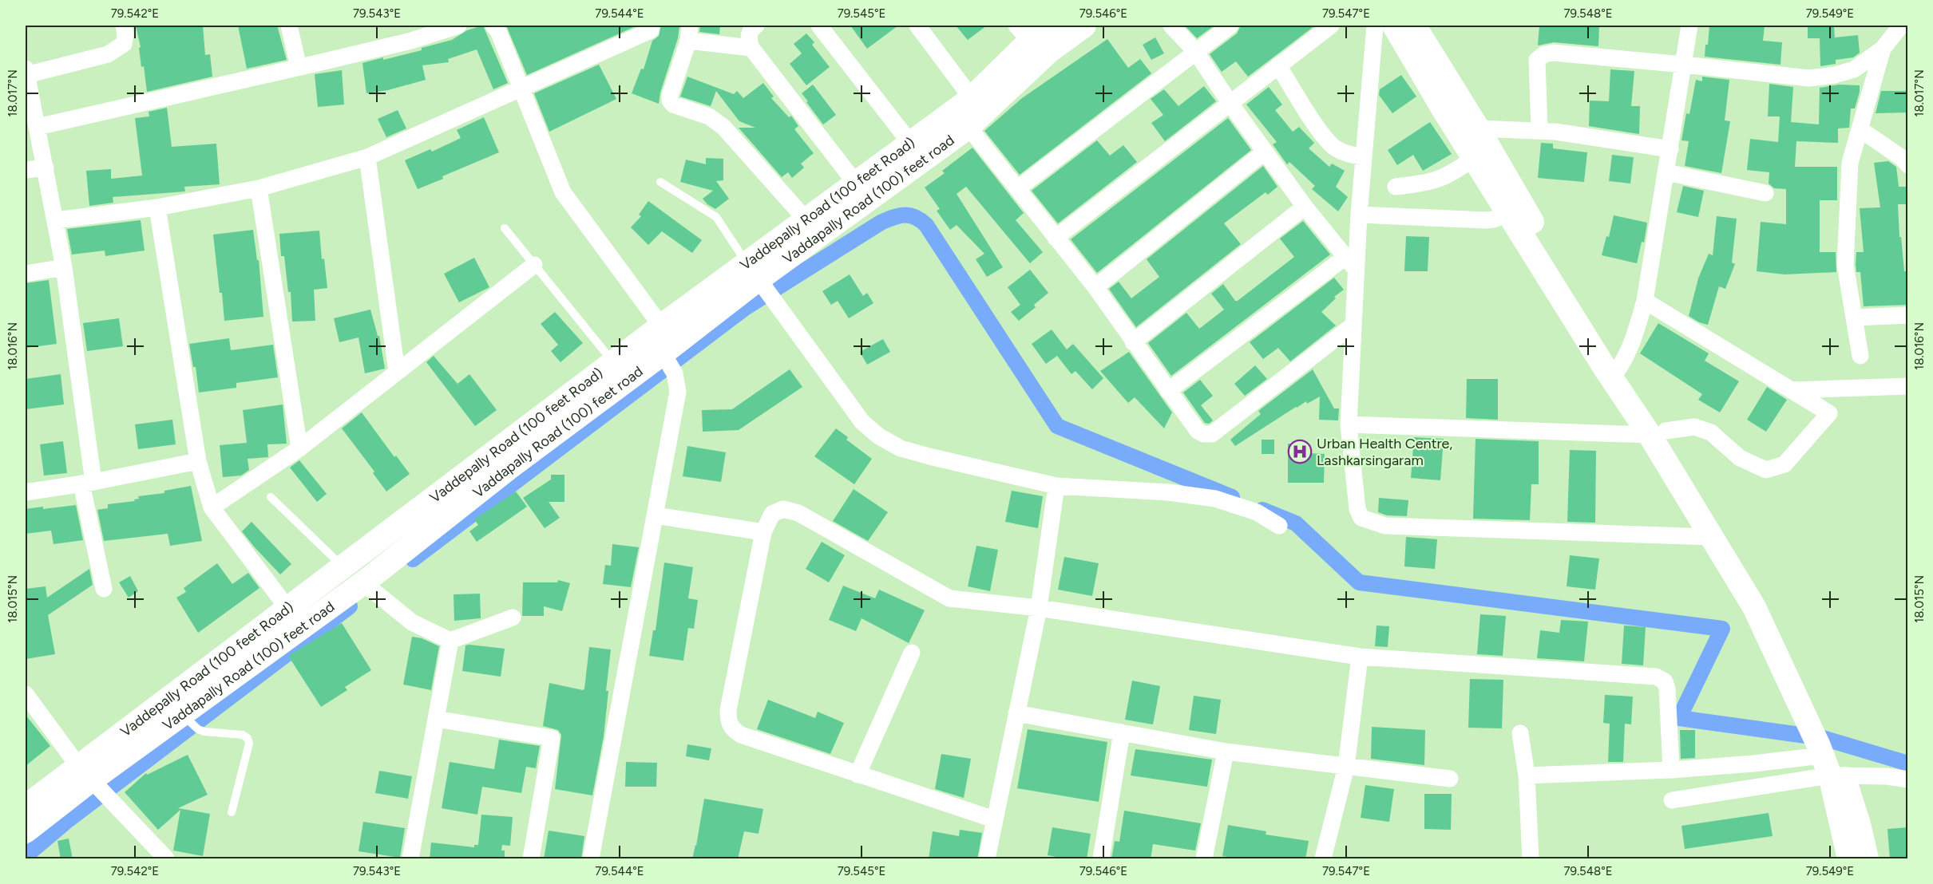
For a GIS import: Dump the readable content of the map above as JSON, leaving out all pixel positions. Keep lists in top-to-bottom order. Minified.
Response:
{"streets":{"main road":["Vaddapally Road (100) feet road","Vaddepally Road (100 feet Road)"]},"crossings":[["Vaddapally Road (100) feet road","Vaddepally Road (100 feet Road)"]],"places":{"hospital":["Urban Health Centre, Lashkarsingaram"]},"coordinates":["79.542°E","79.543°E","79.544°E","79.545°E","79.546°E","79.547°E","79.548°E","79.549°E","18.017°N","18.016°N","18.015°N"]}
